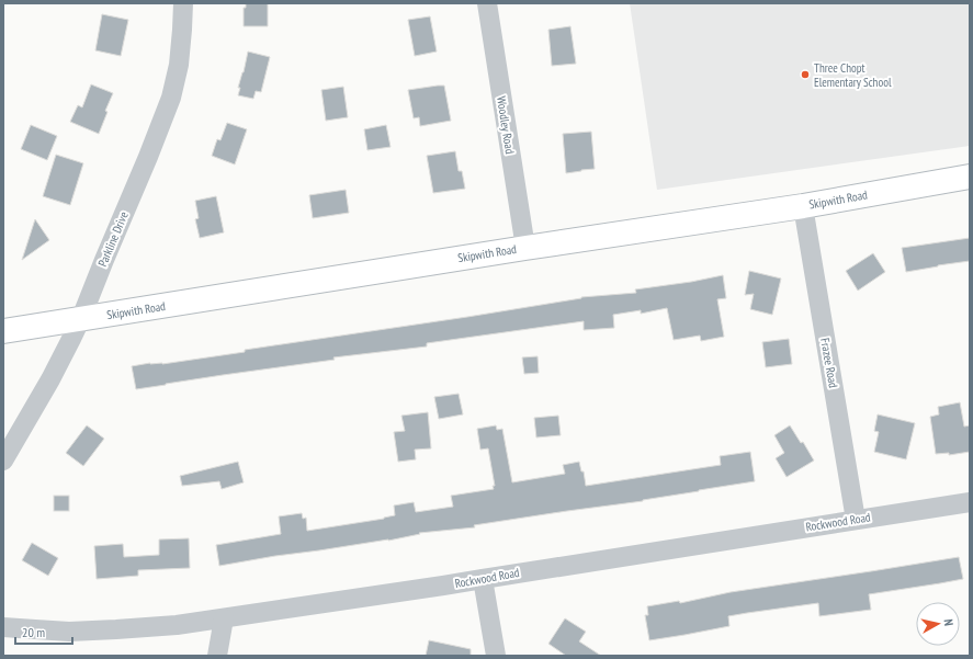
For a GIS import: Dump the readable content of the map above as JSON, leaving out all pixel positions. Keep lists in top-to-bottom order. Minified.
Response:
{"streets":{"main road":["Skipwith Road"],"street":["Woodley Road","Parkline Drive","Frazee Road","Rockwood Road"]},"crossings":[["Woodley Road","Skipwith Road"],["Skipwith Road","Parkline Drive"],["Skipwith Road","Frazee Road"],["Frazee Road","Rockwood Road"]],"places":["Three Chopt Elementary School"],"scale_bar":"20 m","north":"right"}
